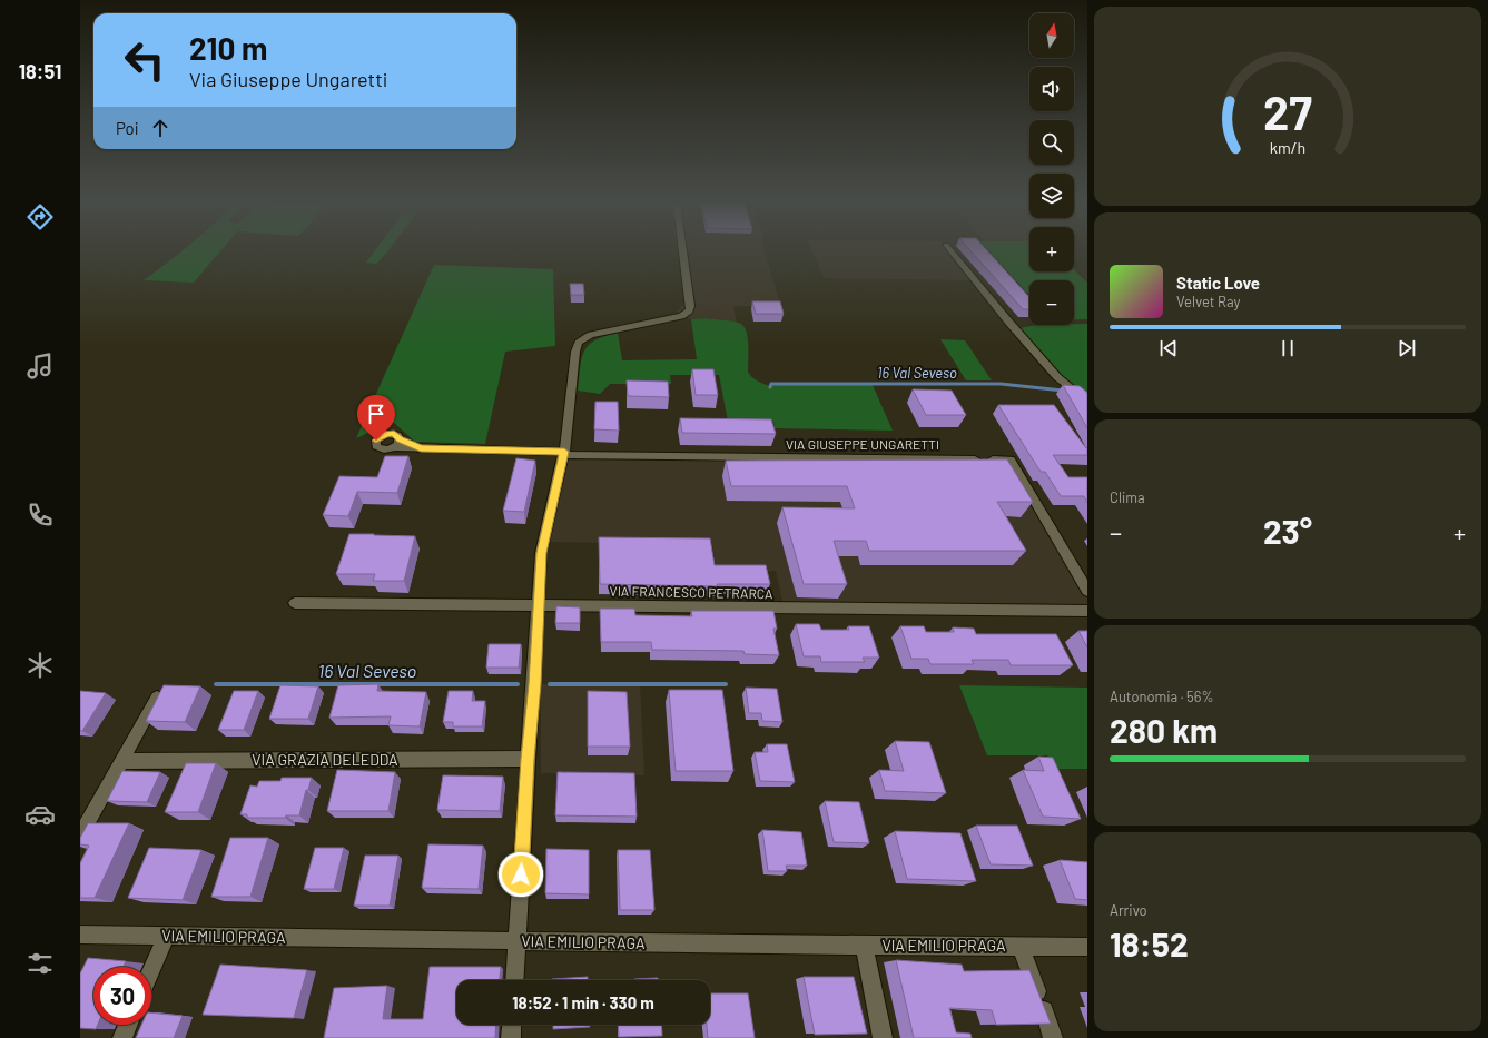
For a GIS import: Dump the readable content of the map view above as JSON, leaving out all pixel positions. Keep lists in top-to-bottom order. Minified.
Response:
{"streets":{"street":["VIA GIUSEPPE UNGARETTI","VIA FRANCESCO PETRARCA","VIA GRAZIA DELEDDA","VIA EMILIO PRAGA"]},"water":["16 Val Seveso"],"north":"top","page":{"tabs":"18:51","map_buttons":["+","−"],"turn":["210 m","Via Giuseppe Ungaretti"],"then":"Poi","song":["Static Love","Velvet Ray"],"tile":["Clima",["Autonomia · 56%","280 km"],["Arrivo","18:52"]],"heat":["−","23°","+"],"limit":"30","trip":"18:52 · 1 min · 330 m","gauge":["27","km/h"]}}
